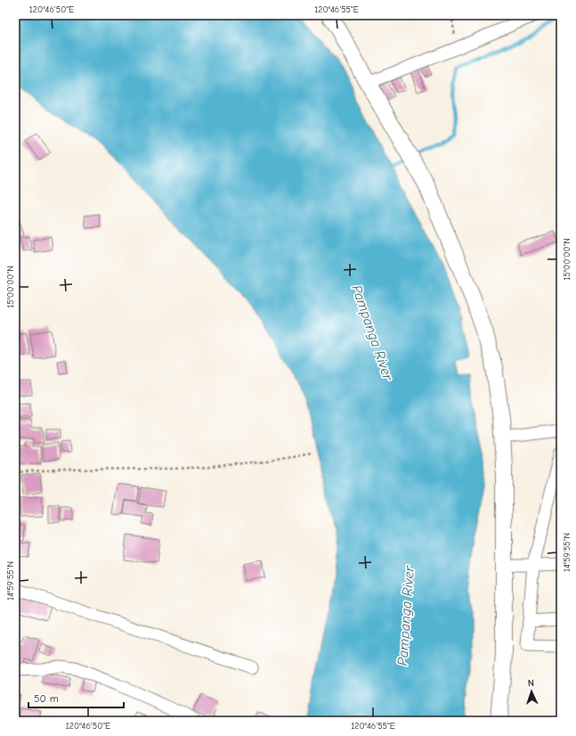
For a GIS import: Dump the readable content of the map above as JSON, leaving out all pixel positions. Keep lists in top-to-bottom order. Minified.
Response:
{"water":["Pampanga River"],"scale_bar":"50 m","north":"top","coordinates":["120°46'50\"E","120°46'55\"E","15°00'00\"N","14°59'55\"N"]}
